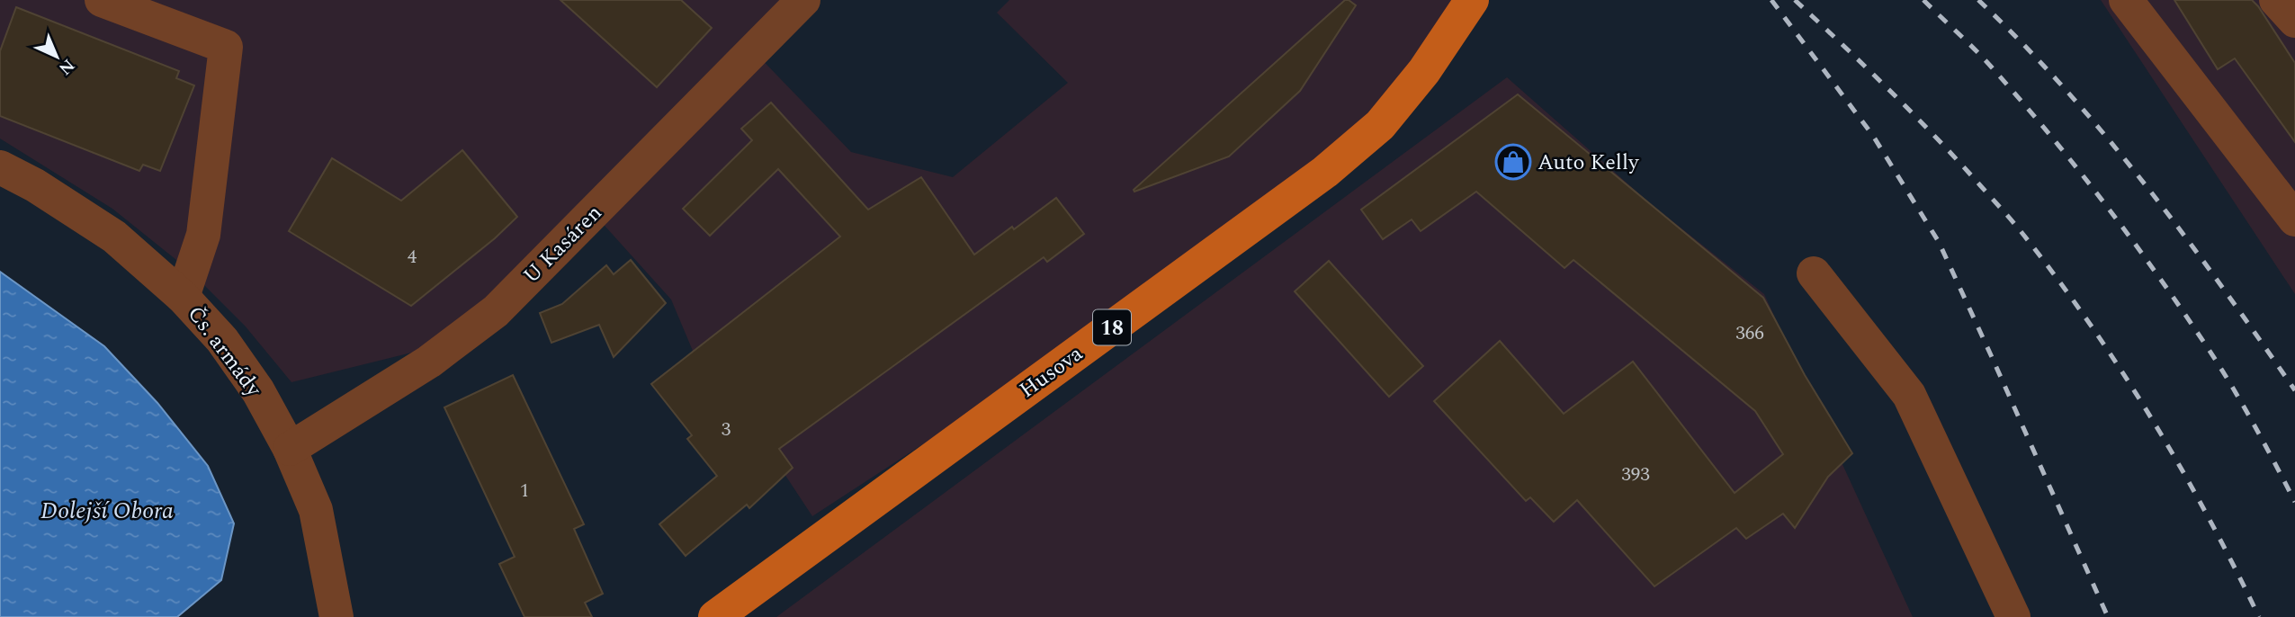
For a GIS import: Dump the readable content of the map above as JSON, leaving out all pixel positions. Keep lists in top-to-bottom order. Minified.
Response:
{"streets":{"main road":["18","Husova"],"street":["U Kasáren","Čs. armády"]},"crossings":[["U Kasáren","Čs. armády"]],"water":["Dolejší Obora"],"places":{"shop":["Auto Kelly"]},"house_numbers":["4","366","3","393","1"],"north":"bottom right"}
